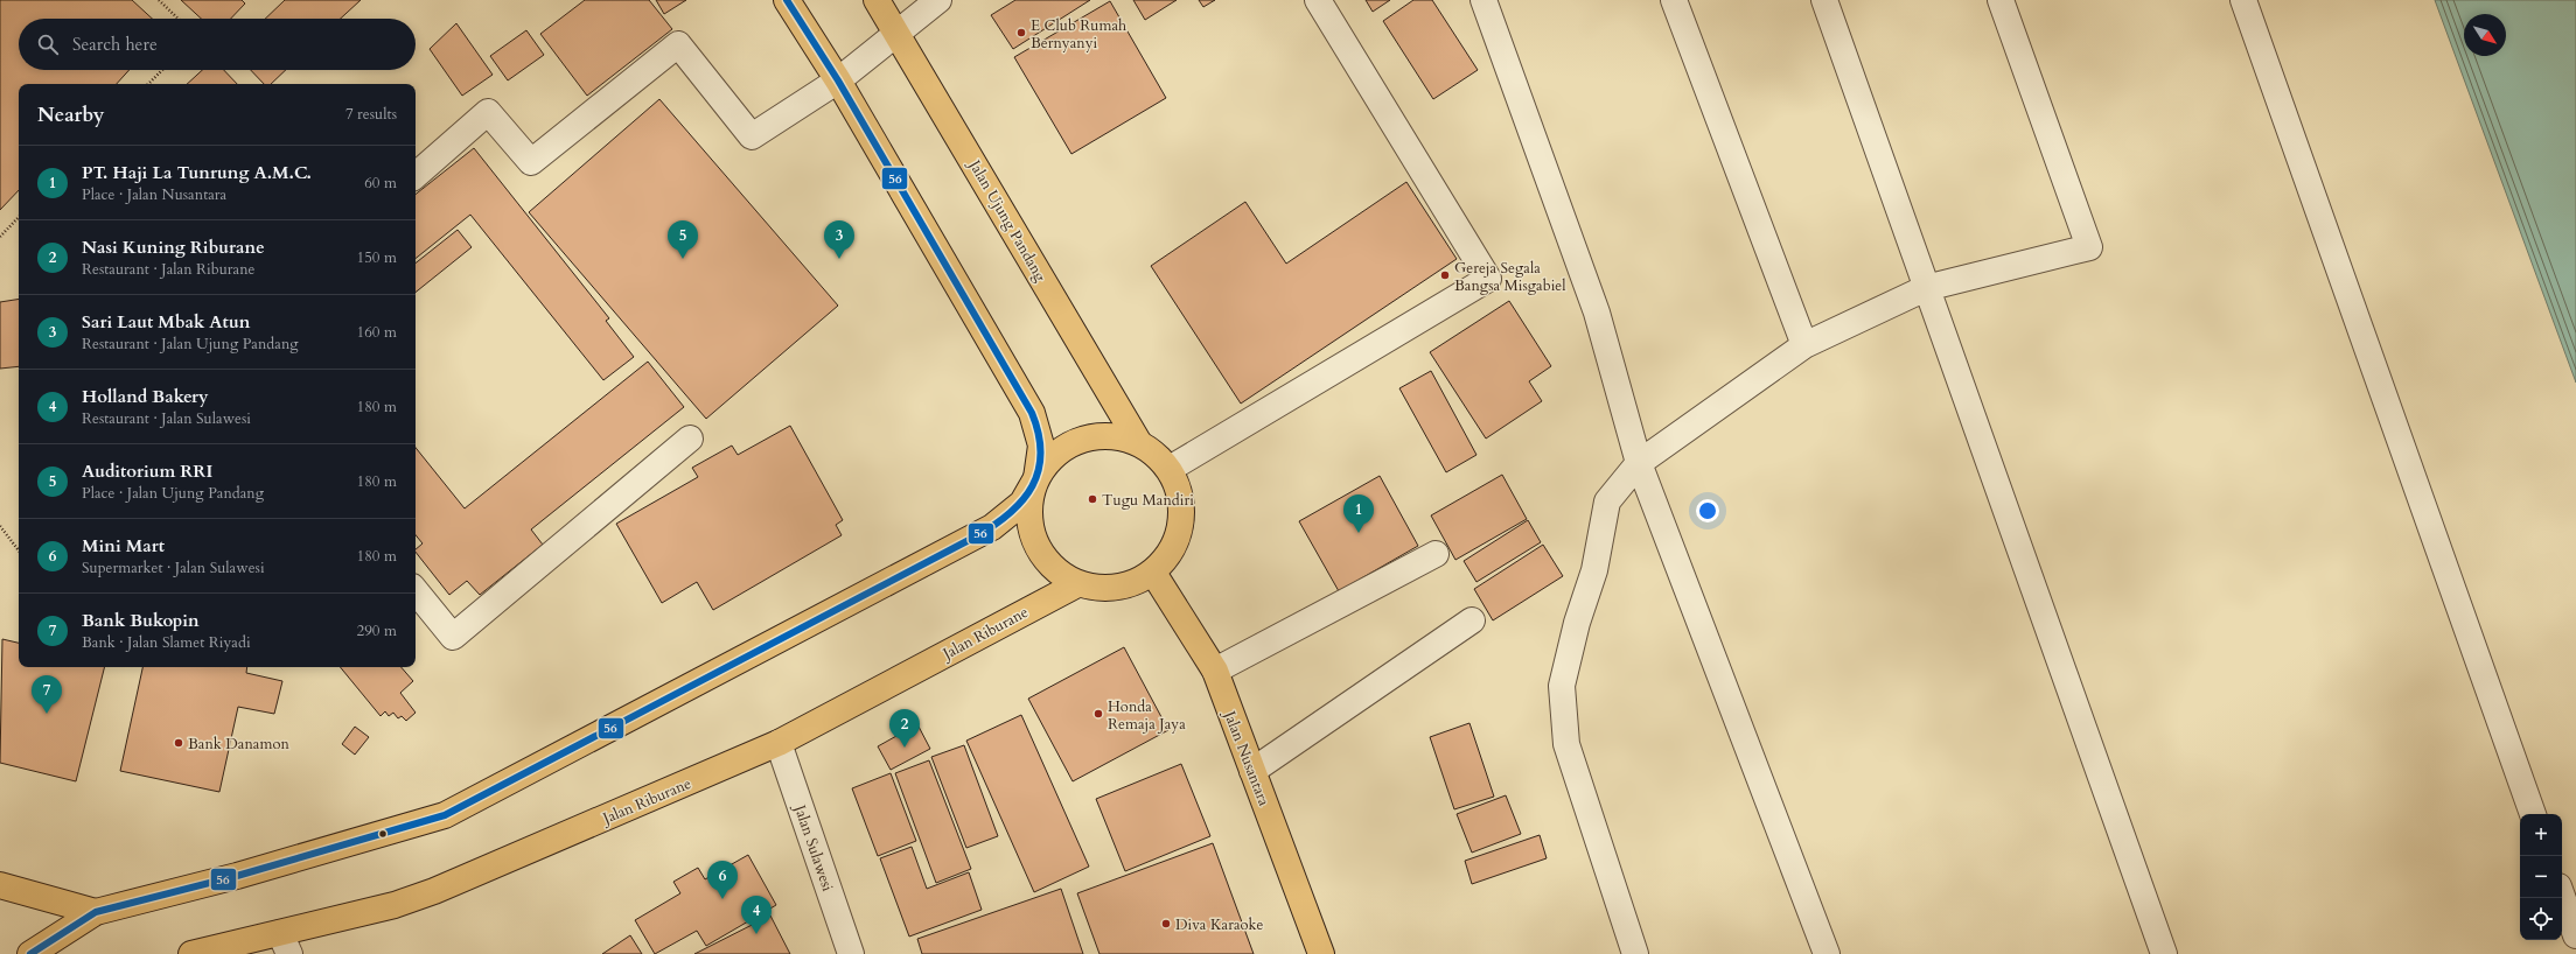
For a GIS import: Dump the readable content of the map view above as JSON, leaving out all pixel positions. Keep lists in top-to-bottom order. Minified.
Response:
{"streets":{"main road":["Jalan Ujung Pandang","Jalan Riburane","Jalan Nusantara"],"street":["Jalan Sulawesi"]},"crossings":[["Jalan Ujung Pandang","Jalan Riburane"],["Jalan Ujung Pandang","Jalan Nusantara"],["Jalan Riburane","Jalan Nusantara"],["Jalan Riburane","Jalan Sulawesi"]],"places":["E Club Rumah Bernyanyi","Gereja Segala Bangsa Misgabiel","Tugu Mandiri","Honda Remaja Jaya","Bank Danamon","Diva Karaoke"],"lines":["transit line 56"],"north":"bottom right","page":{"search":"Search here","heading":["Nearby","7 results"],"list":[{"mark":"1","name":"PT. Haji La Tunrung A.M.C.","note":"Place · Jalan Nusantara","value":"60 m"},{"mark":"2","name":"Nasi Kuning Riburane","note":"Restaurant · Jalan Riburane","value":"150 m"},{"mark":"3","name":"Sari Laut Mbak Atun","note":"Restaurant · Jalan Ujung Pandang","value":"160 m"},{"mark":"4","name":"Holland Bakery","note":"Restaurant · Jalan Sulawesi","value":"180 m"},{"mark":"5","name":"Auditorium RRI","note":"Place · Jalan Ujung Pandang","value":"180 m"},{"mark":"6","name":"Mini Mart","note":"Supermarket · Jalan Sulawesi","value":"180 m"},{"mark":"7","name":"Bank Bukopin","note":"Bank · Jalan Slamet Riyadi","value":"290 m"}],"pins":["3","5","1","7","2","6","4"],"map_buttons":["+","−"]}}
